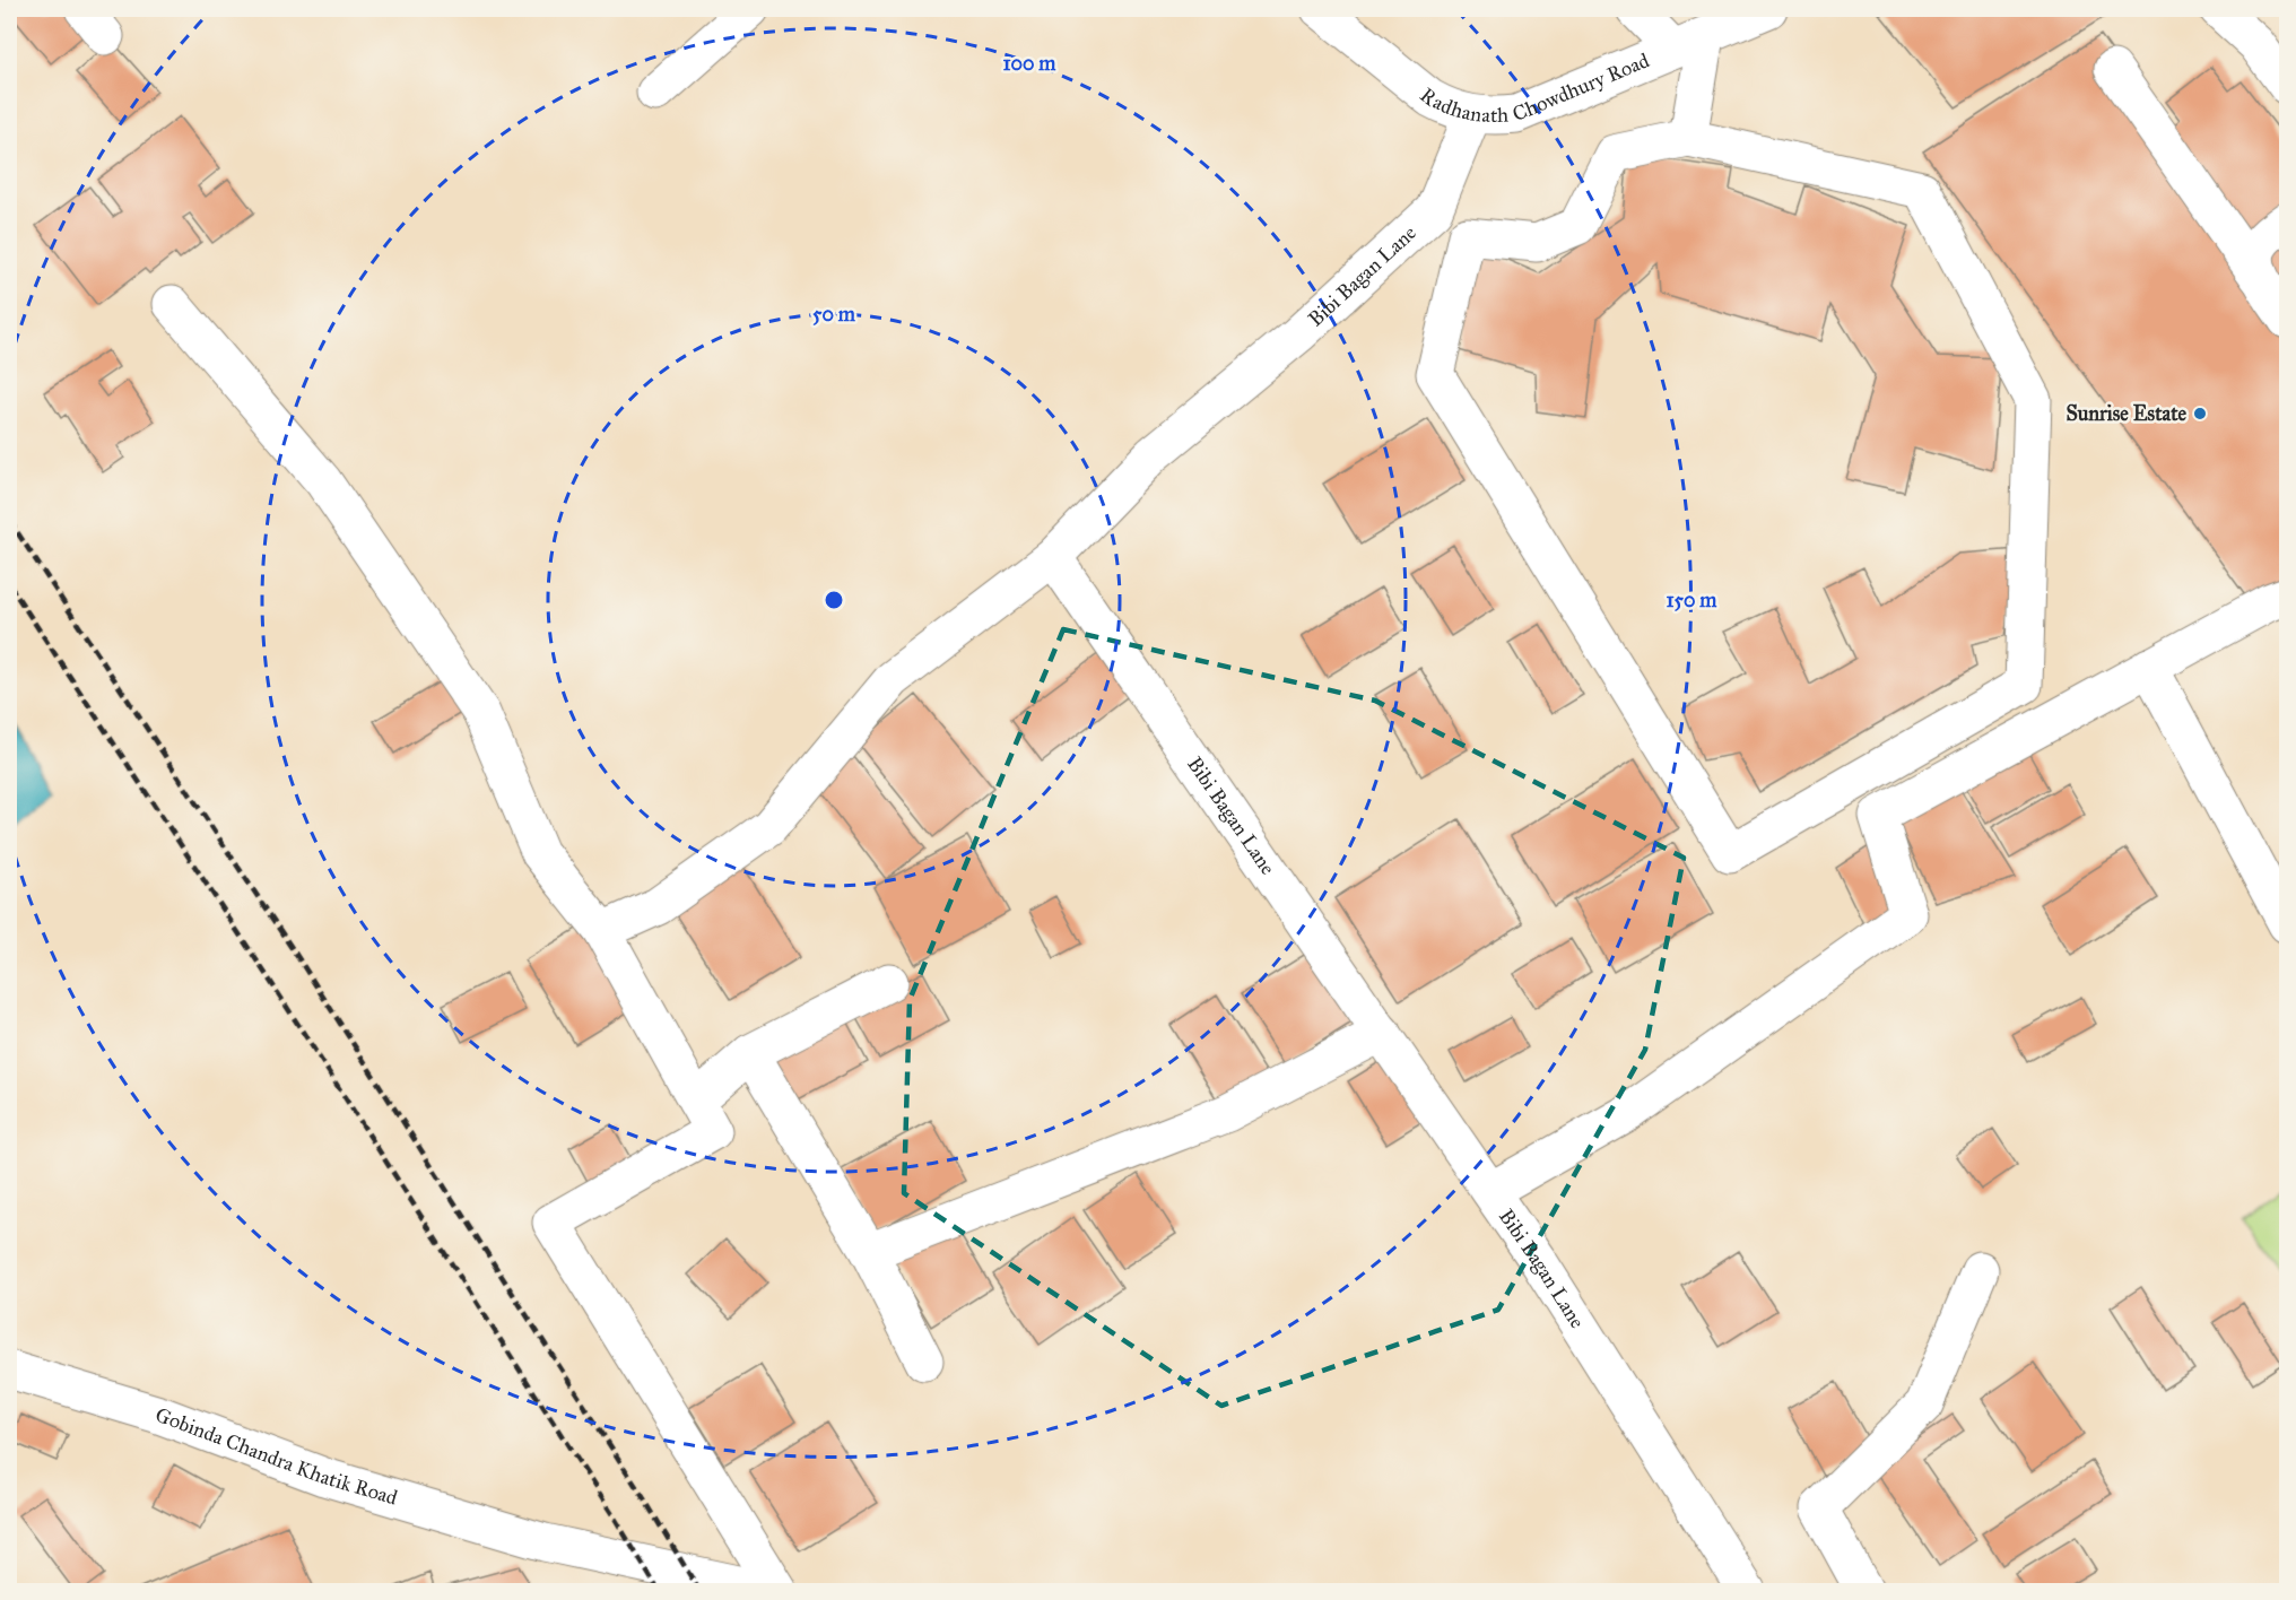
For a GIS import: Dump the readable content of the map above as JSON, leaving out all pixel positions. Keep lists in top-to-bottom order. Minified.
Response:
{"streets":{"street":["Radhanath Chowdhury Road","Bibi Bagan Lane","Gobinda Chandra Khatik Road"]},"crossings":[["Radhanath Chowdhury Road","Bibi Bagan Lane"]],"places":["Sunrise Estate"],"rings":["100 m","50 m","150 m"]}
